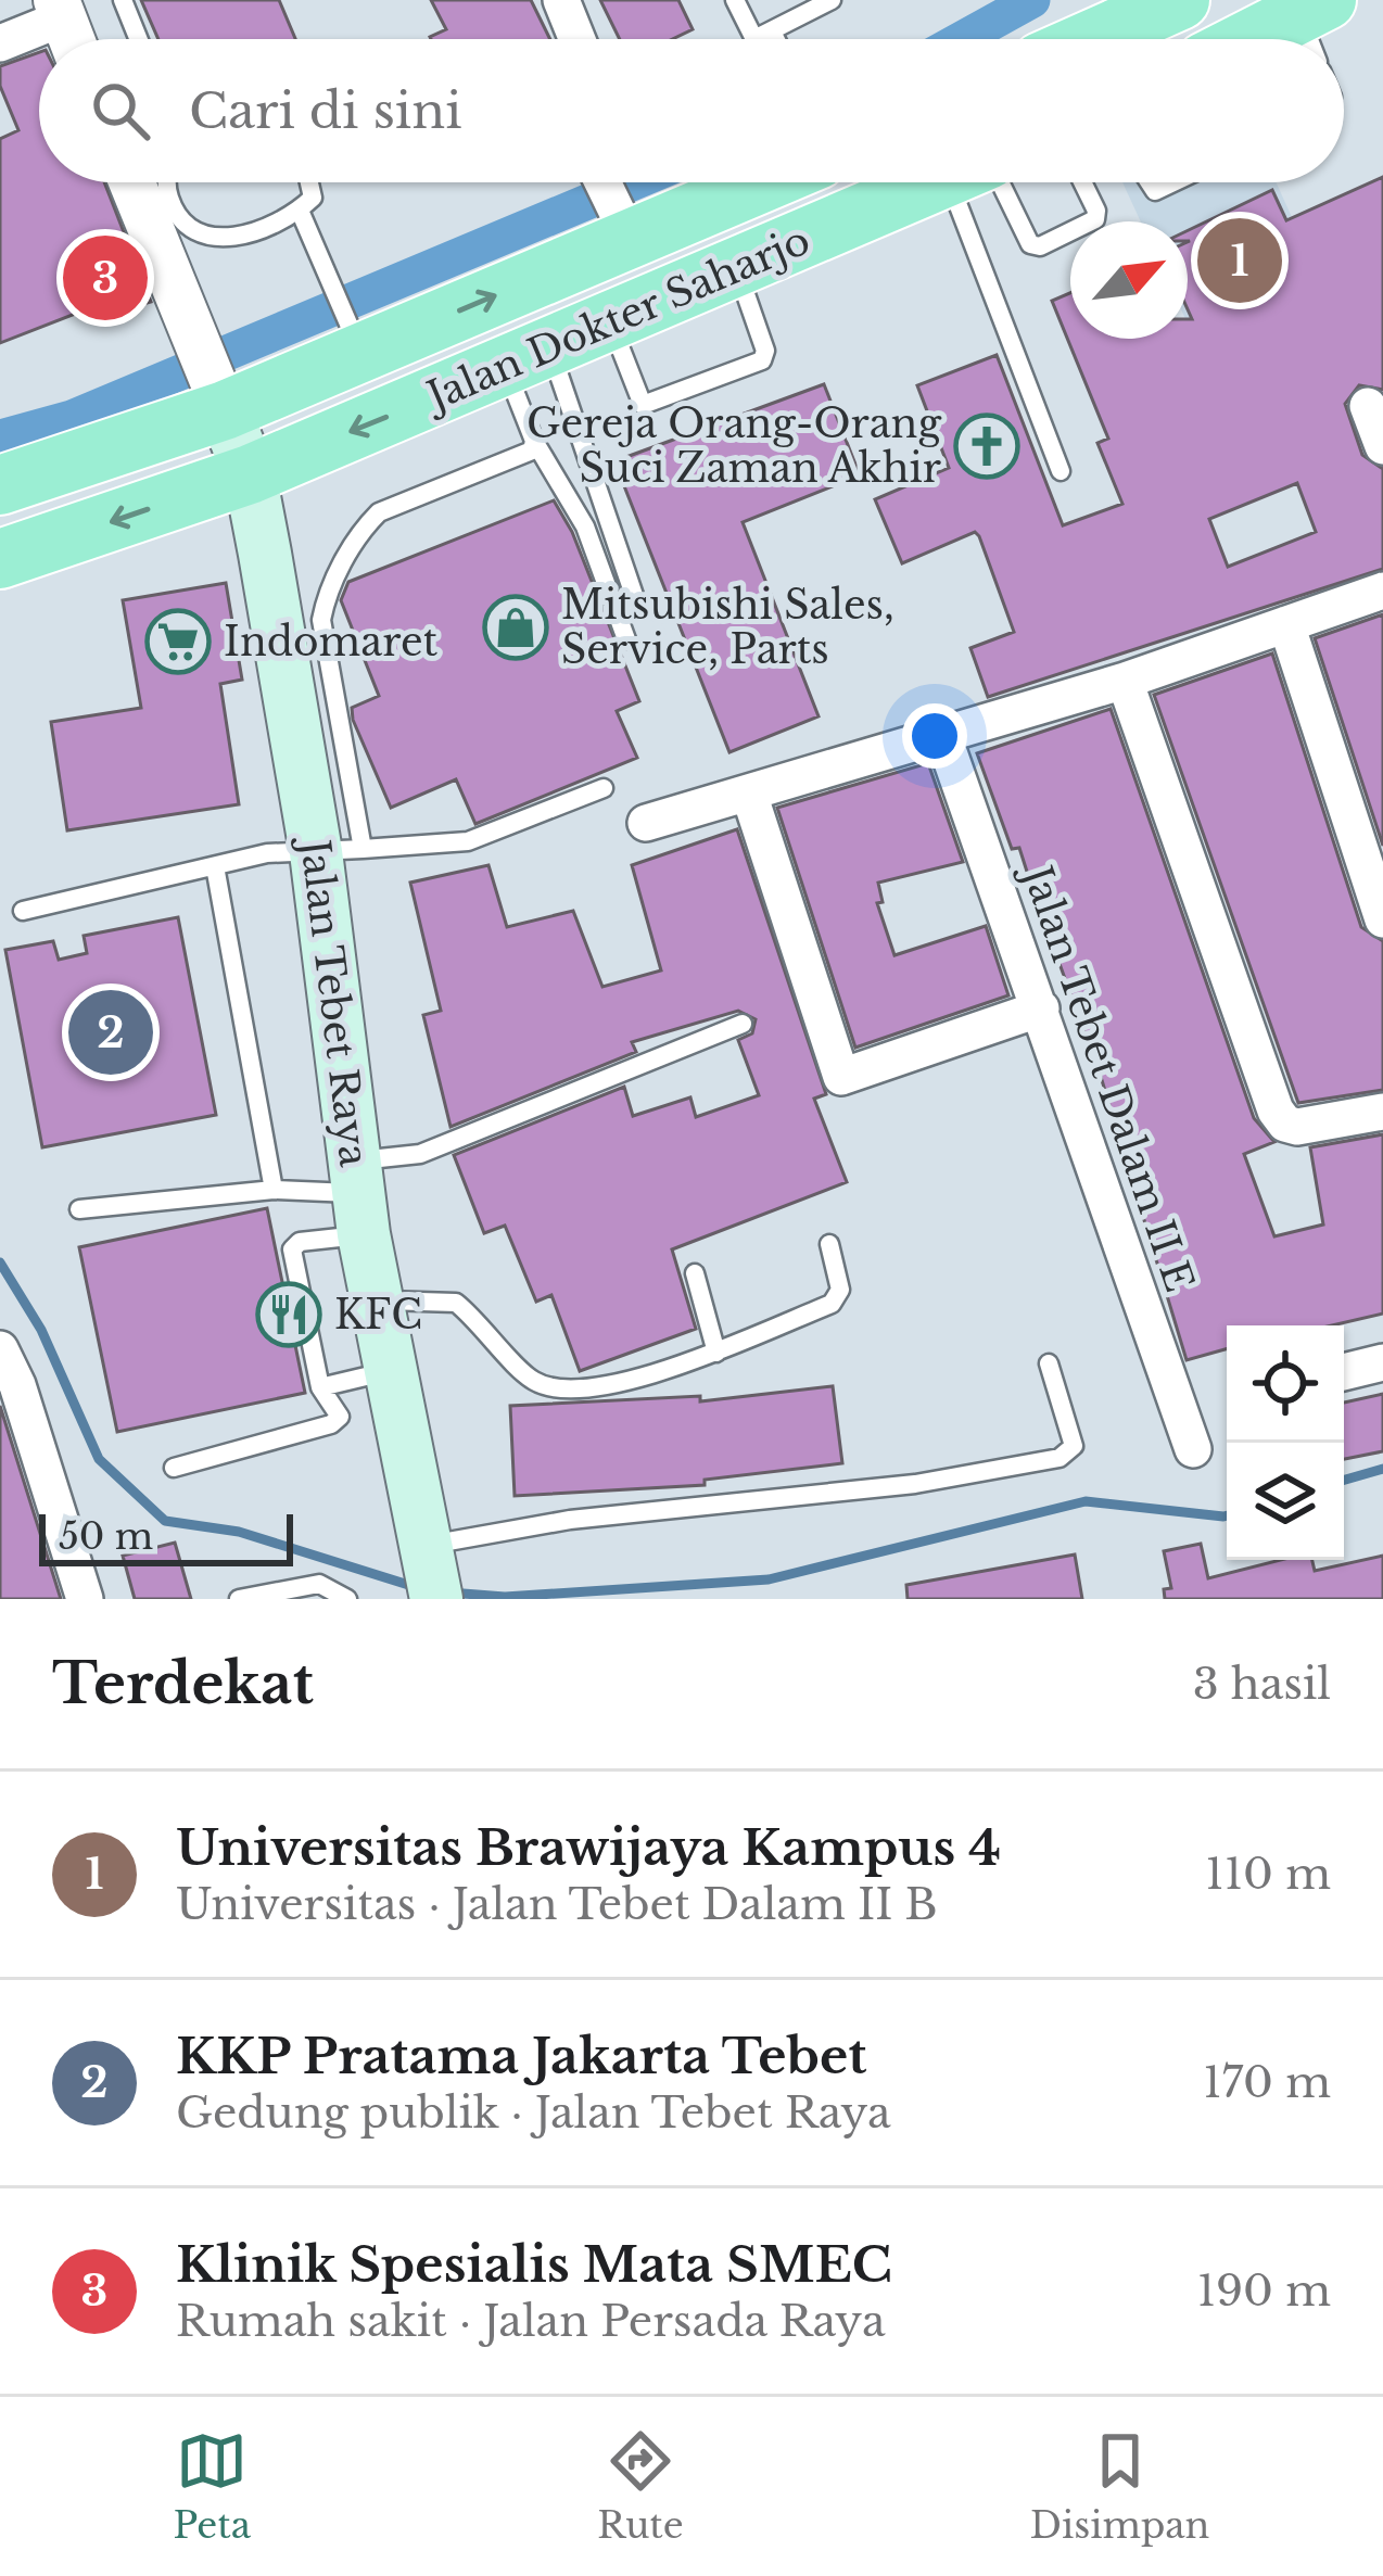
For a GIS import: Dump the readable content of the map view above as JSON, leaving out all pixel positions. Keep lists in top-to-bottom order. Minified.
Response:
{"streets":{"main road":["Jalan Dokter Saharjo","Jalan Tebet Raya"],"street":["Jalan Tebet Dalam II E"]},"crossings":[["Jalan Dokter Saharjo","Jalan Tebet Raya"]],"places":{"church":["Gereja Orang-Orang Suci Zaman Akhir"],"shop":["Mitsubishi Sales, Service, Parts"],"supermarket":["Indomaret"],"restaurant":["KFC"]},"scale_bar":"50 m","north":"top right","page":{"search":"Cari di sini","pins":["1","3","2"],"scale":"50 m","heading":["Terdekat","3 hasil"],"list":[{"mark":"1","name":"Universitas Brawijaya Kampus 4","note":"Universitas · Jalan Tebet Dalam II B","value":"110 m"},{"mark":"2","name":"KKP Pratama Jakarta Tebet","note":"Gedung publik · Jalan Tebet Raya","value":"170 m"},{"mark":"3","name":"Klinik Spesialis Mata SMEC","note":"Rumah sakit · Jalan Persada Raya","value":"190 m"}],"nav":["Peta","Rute","Disimpan"]}}
